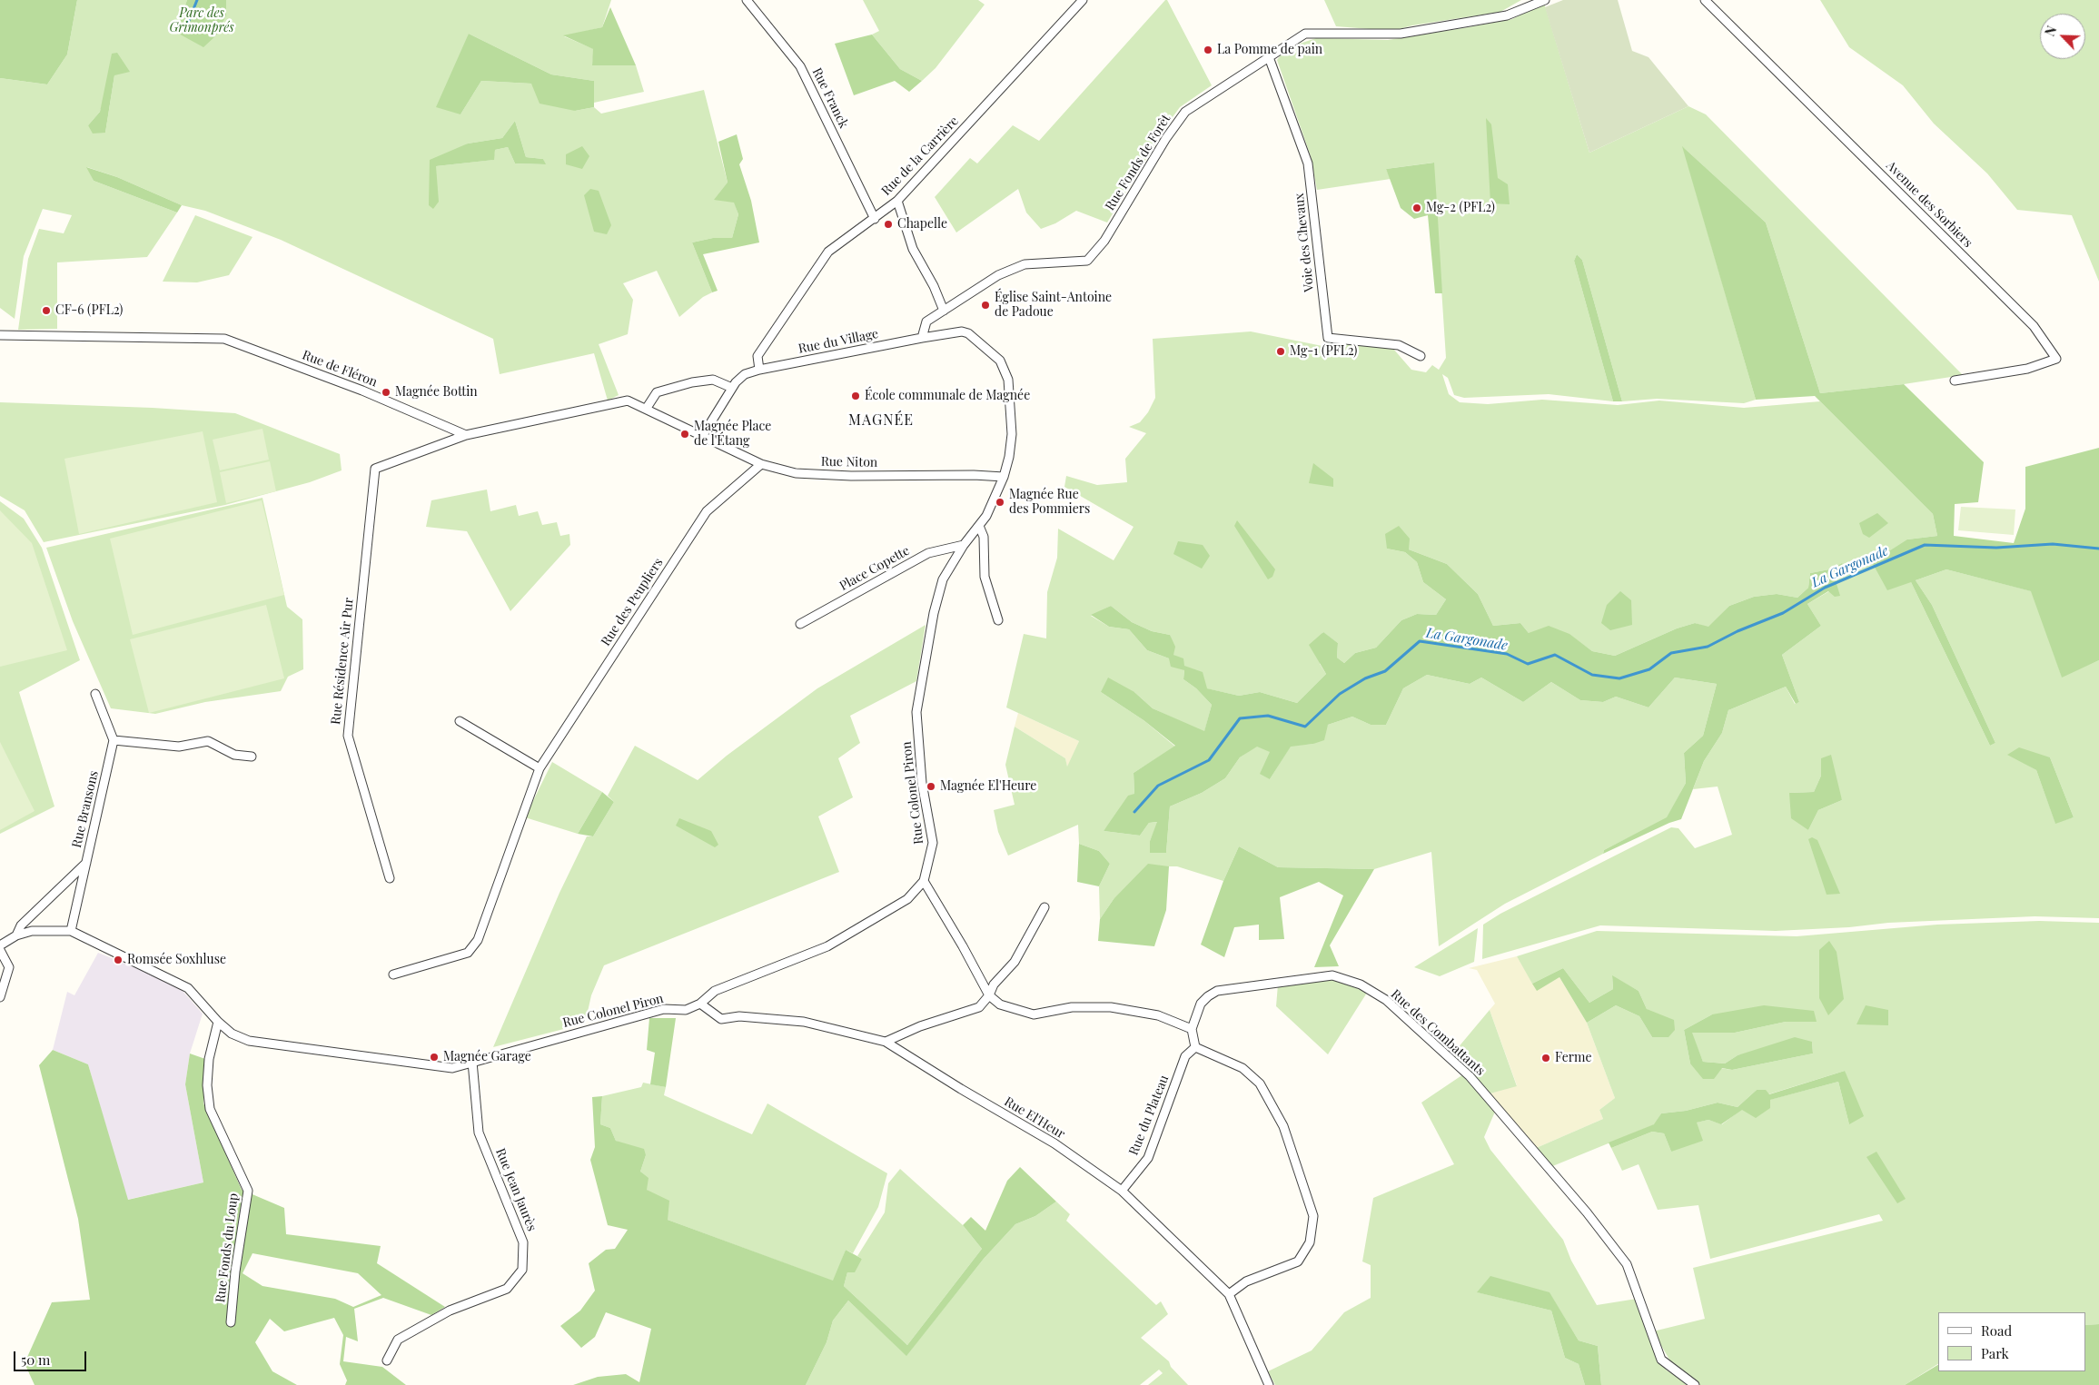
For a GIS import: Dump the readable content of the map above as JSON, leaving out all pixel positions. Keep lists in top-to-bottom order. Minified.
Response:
{"streets":{"street":["Rue Franck","Rue de la Carrière","Rue Fonds de Forêt","Avenue des Sorbiers","Voie des Chevaux","Rue du Village","Rue de Fléron","Rue Niton","Place Copette","Rue des Peupliers","Rue Résidence Air Pur","Rue Colonel Piron","Rue Bransons","Rue des Combattants","Rue du Plateau","Rue El'Heur","Rue Jean Jaurès","Rue Fonds du Loup"]},"crossings":[["Rue Franck","Rue de la Carrière"],["Rue de la Carrière","Rue du Village"],["Rue Fonds de Forêt","Voie des Chevaux"],["Rue du Village","Rue Colonel Piron"],["Rue de Fléron","Rue Résidence Air Pur"],["Rue Niton","Rue des Peupliers"],["Rue Niton","Rue Colonel Piron"],["Place Copette","Rue Colonel Piron"],["Rue Colonel Piron","Rue Bransons"],["Rue Colonel Piron","Rue El'Heur"],["Rue Colonel Piron","Rue Jean Jaurès"],["Rue Colonel Piron","Rue Fonds du Loup"],["Rue du Plateau","Rue El'Heur"]],"districts":["MAGNÉE"],"water":["La Gargonade"],"parks":["Parc des Grimonprés"],"places":["La Pomme de pain","Mg-2 (PFL2)","Chapelle","Église Saint-Antoine de Padoue","CF-6 (PFL2)","Mg-1 (PFL2)","Magnée Bottin","École communale de Magnée","Magnée Place de l'Étang","Magnée Rue des Pommiers","Magnée El'Heure","Romsée Soxhluse","Magnée Garage","Ferme"],"legend":["Road","Park"],"scale_bar":"50 m","north":"top left"}
